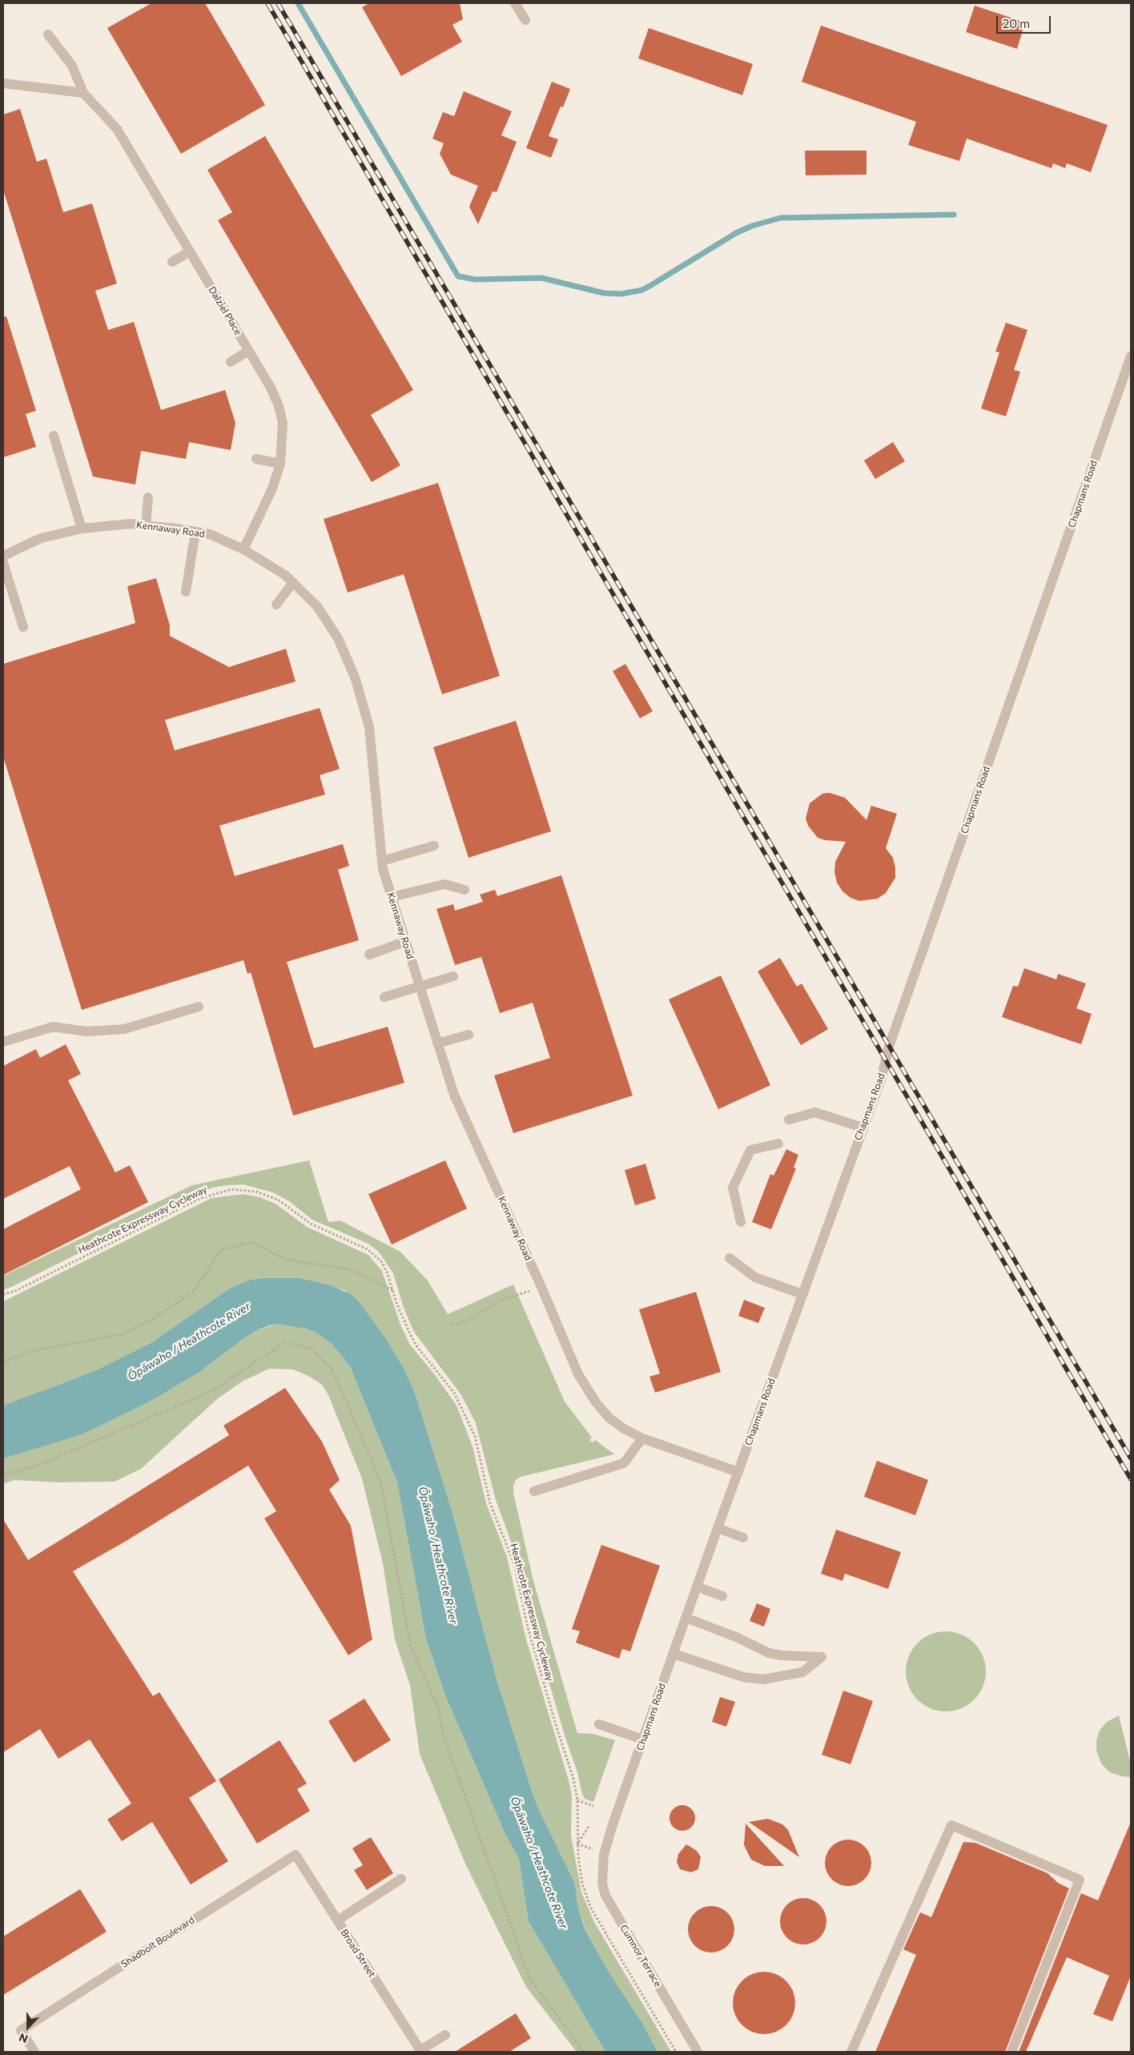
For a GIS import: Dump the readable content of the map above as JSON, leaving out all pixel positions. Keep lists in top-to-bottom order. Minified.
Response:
{"streets":{"street":["Dalziel Place","Chapmans Road","Kennaway Road","Shadbolt Boulevard","Broad Street","Cumnor Terrace"],"path":["Heathcote Expressway Cycleway"]},"crossings":[["Dalziel Place","Kennaway Road"],["Chapmans Road","Kennaway Road"],["Chapmans Road","Cumnor Terrace"],["Shadbolt Boulevard","Broad Street"]],"water":["Ōpāwaho / Heathcote River"],"scale_bar":"20 m","north":"bottom"}
